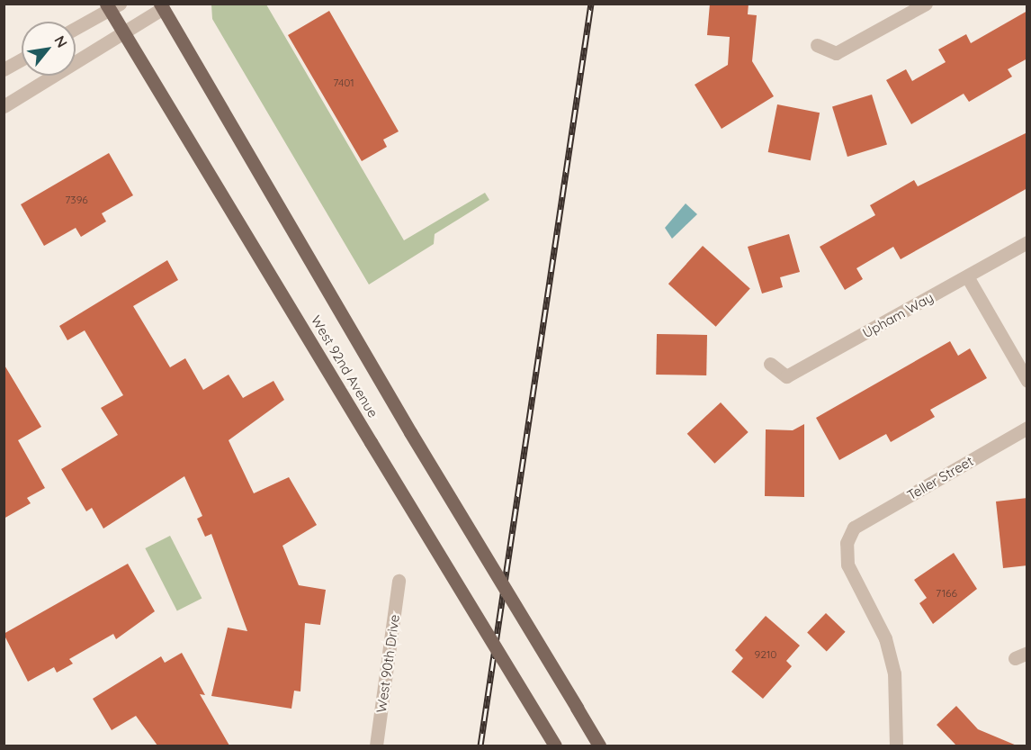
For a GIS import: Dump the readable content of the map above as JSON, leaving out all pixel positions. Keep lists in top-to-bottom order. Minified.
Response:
{"streets":{"main road":["West 92nd Avenue"],"street":["Upham Way","Teller Street","West 90th Drive"]},"house_numbers":["7401","7396","7166","9210"],"north":"top right"}
